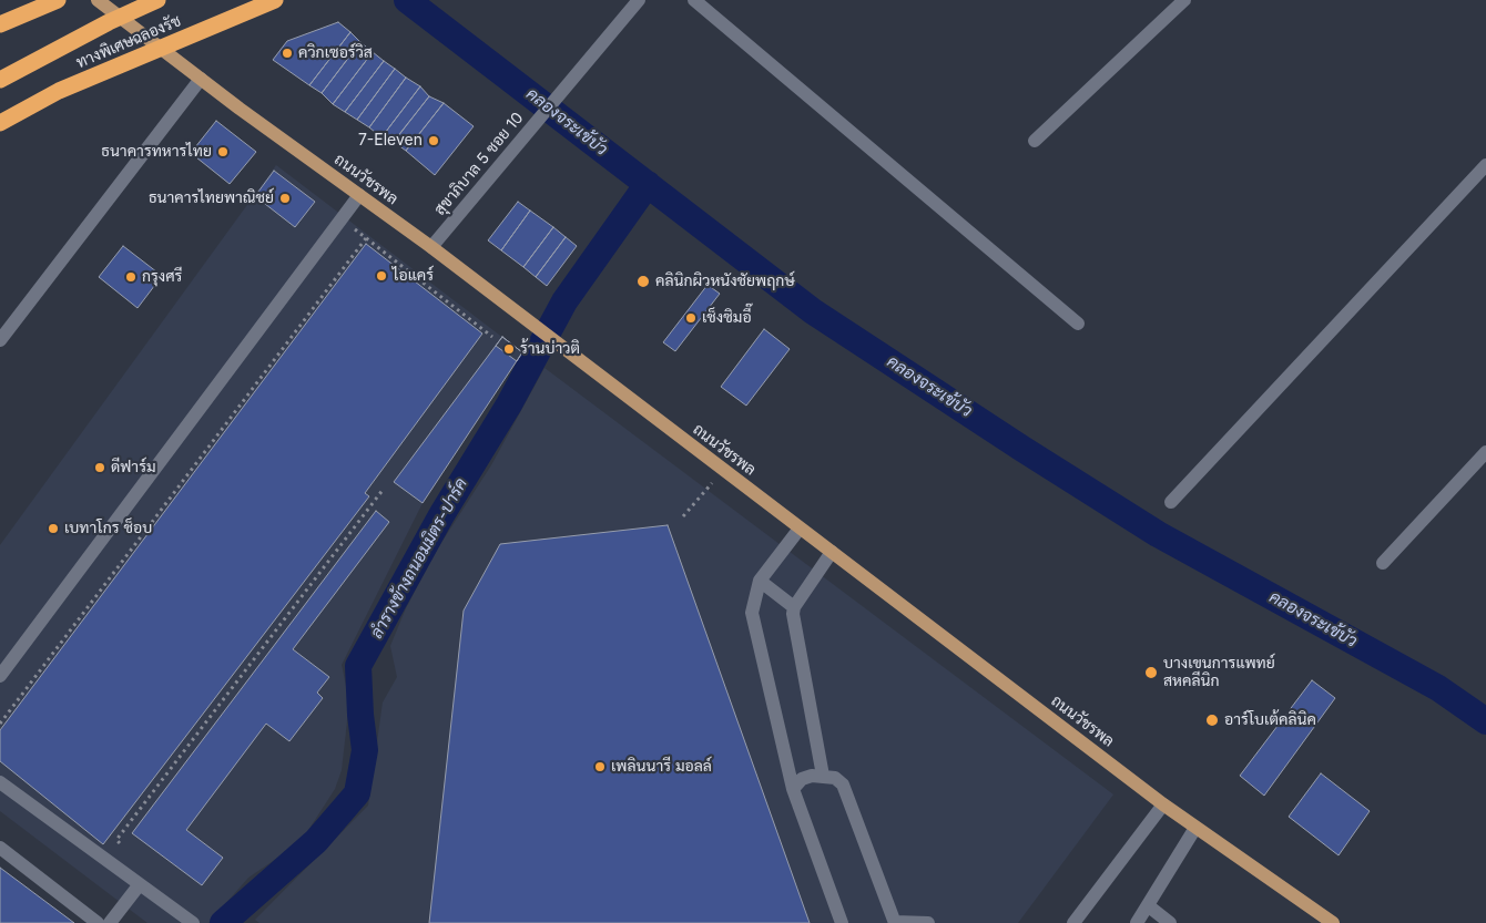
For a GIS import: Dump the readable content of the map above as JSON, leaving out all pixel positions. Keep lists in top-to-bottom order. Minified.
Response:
{"streets":{"highway":["ทางพิเศษฉลองรัช"],"main road":["ถนนวัชรพล"],"street":["สุขาภิบาล 5 ซอย 10"]},"crossings":[["สุขาภิบาล 5 ซอย 10","ถนนวัชรพล"]],"water":["คลองจระเข้บัว","ลำรางข้างถนอมมิตร-ปาร์ค"],"places":["ควิกเซอร์วิส","7-Eleven","ธนาคารทหารไทย","ธนาคารไทยพาณิชย์","ไอแคร์","กรุงศรี","คลินิกผิวหนังชัยพฤกษ์","เช็งซิมอี๊","ร้านบ่าวติ","ดีฟาร์ม","เบทาโกร ช็อบ","บางเขนการแพทย์ สหคลีนิก","อาร์โบเต้คลินิค","เพลินนารี มอลล์"]}
